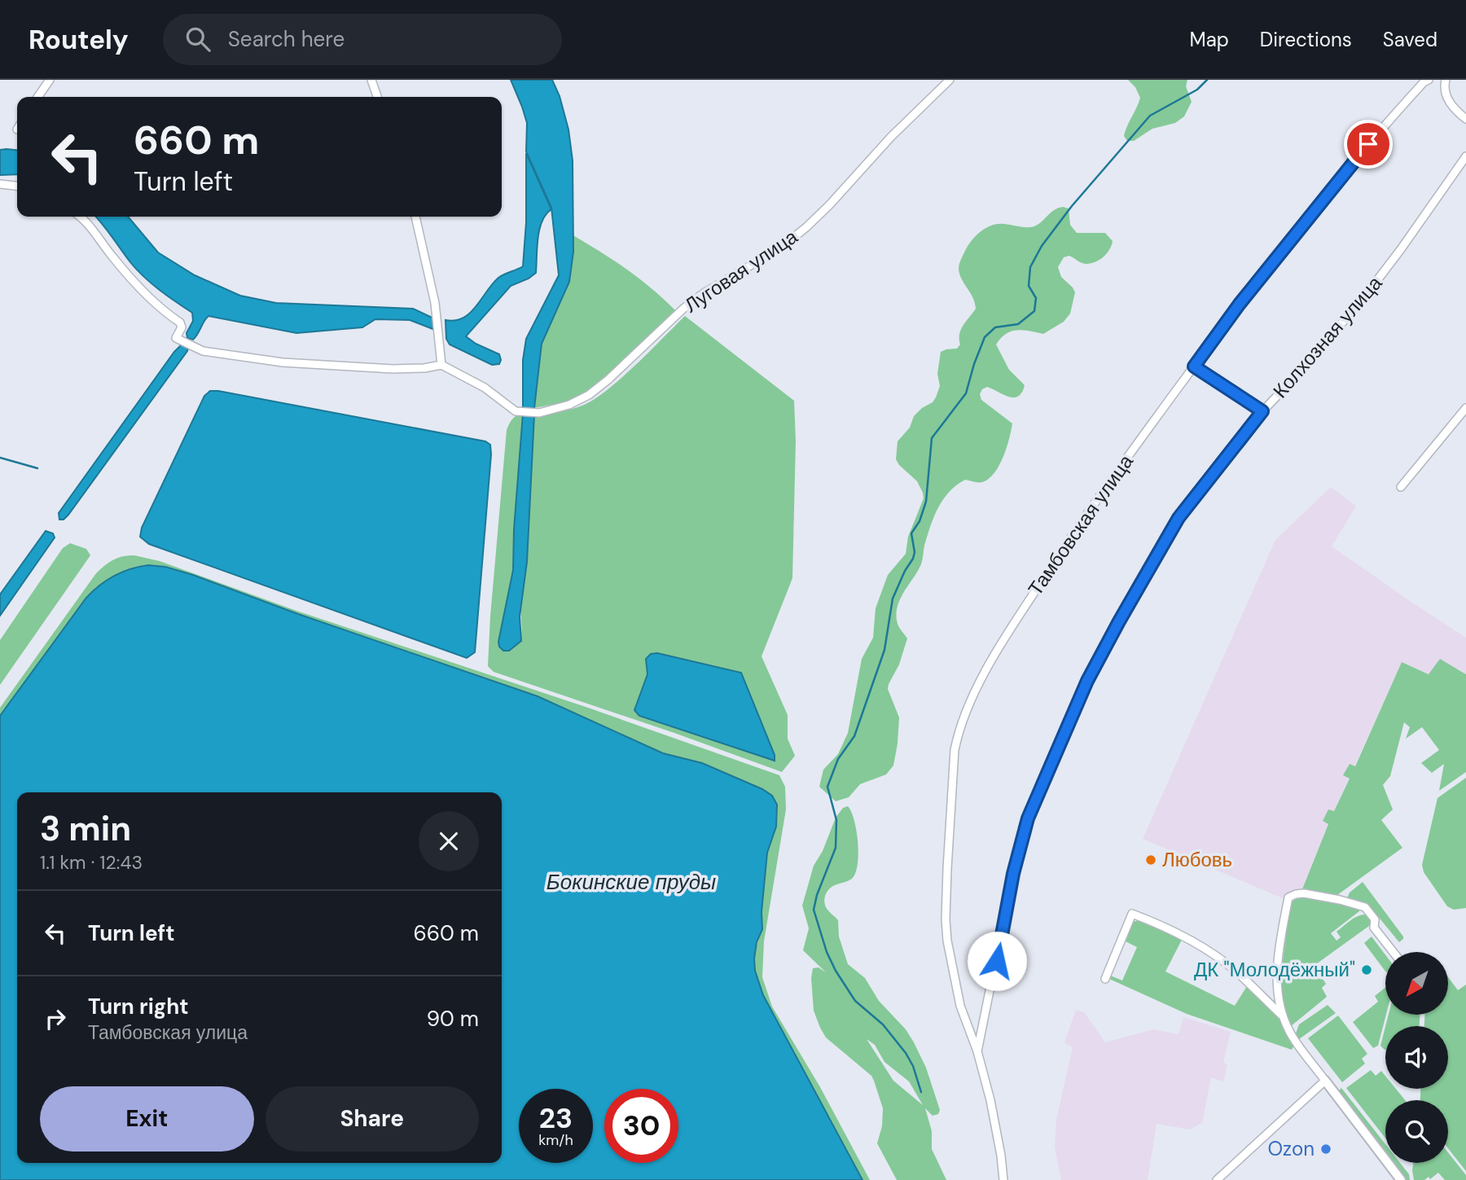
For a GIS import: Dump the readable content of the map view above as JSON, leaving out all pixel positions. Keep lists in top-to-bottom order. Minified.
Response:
{"streets":{"street":["Луговая улица","Колхозная улица","Тамбовская улица"]},"crossings":[["Колхозная улица","Тамбовская улица"]],"water":["Бокинские пруды"],"places":["Любовь","ДК \"Молодёжный\"","Ozon"],"north":"bottom left","page":{"header":"Routely","search":"Search here","nav":["Map","Directions","Saved"],"turn":["660 m","Turn left"],"heading":["3 min","1.1 km · 12:43"],"list":[{"name":"Turn left","value":"660 m"},{"name":"Turn right","note":"Тамбовская улица","value":"90 m"}],"buttons":["Exit","Share"],"speed":"23 km/h","limit":"30"}}
